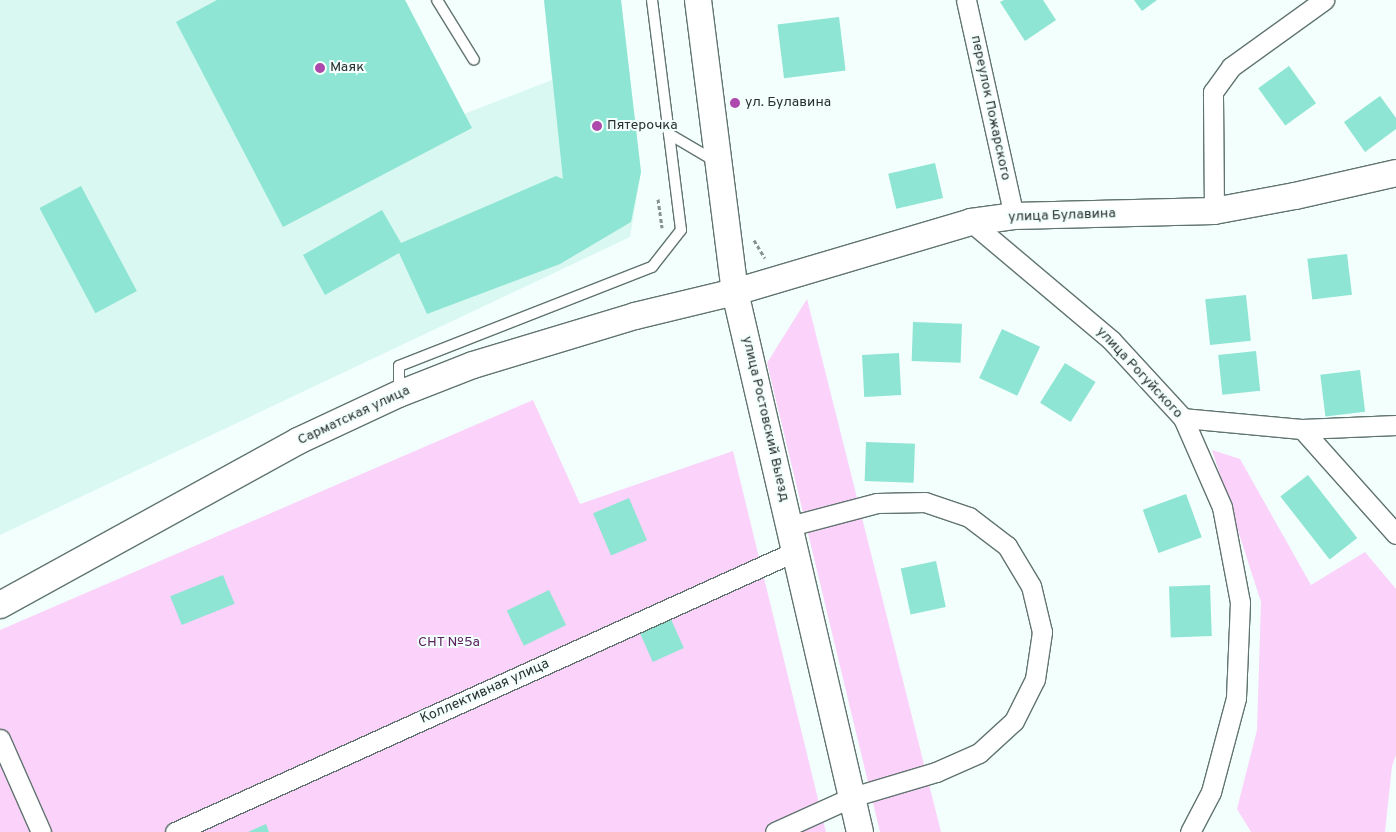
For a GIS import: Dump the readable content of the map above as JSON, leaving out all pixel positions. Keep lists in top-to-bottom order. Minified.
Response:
{"streets":{"main road":["улица Булавина","Сарматская улица","улица Ростовский Выезд"],"street":["переулок Пожарского","улица Рогуйского","Коллективная улица"]},"crossings":[["переулок Пожарского","улица Булавина"],["улица Булавина","улица Рогуйского"],["улица Булавина","Сарматская улица"],["улица Булавина","улица Ростовский Выезд"],["Сарматская улица","улица Ростовский Выезд"],["улица Ростовский Выезд","Коллективная улица"]],"parks":["СНТ №5а"],"places":["Маяк","ул. Булавина","Пятерочка"]}
